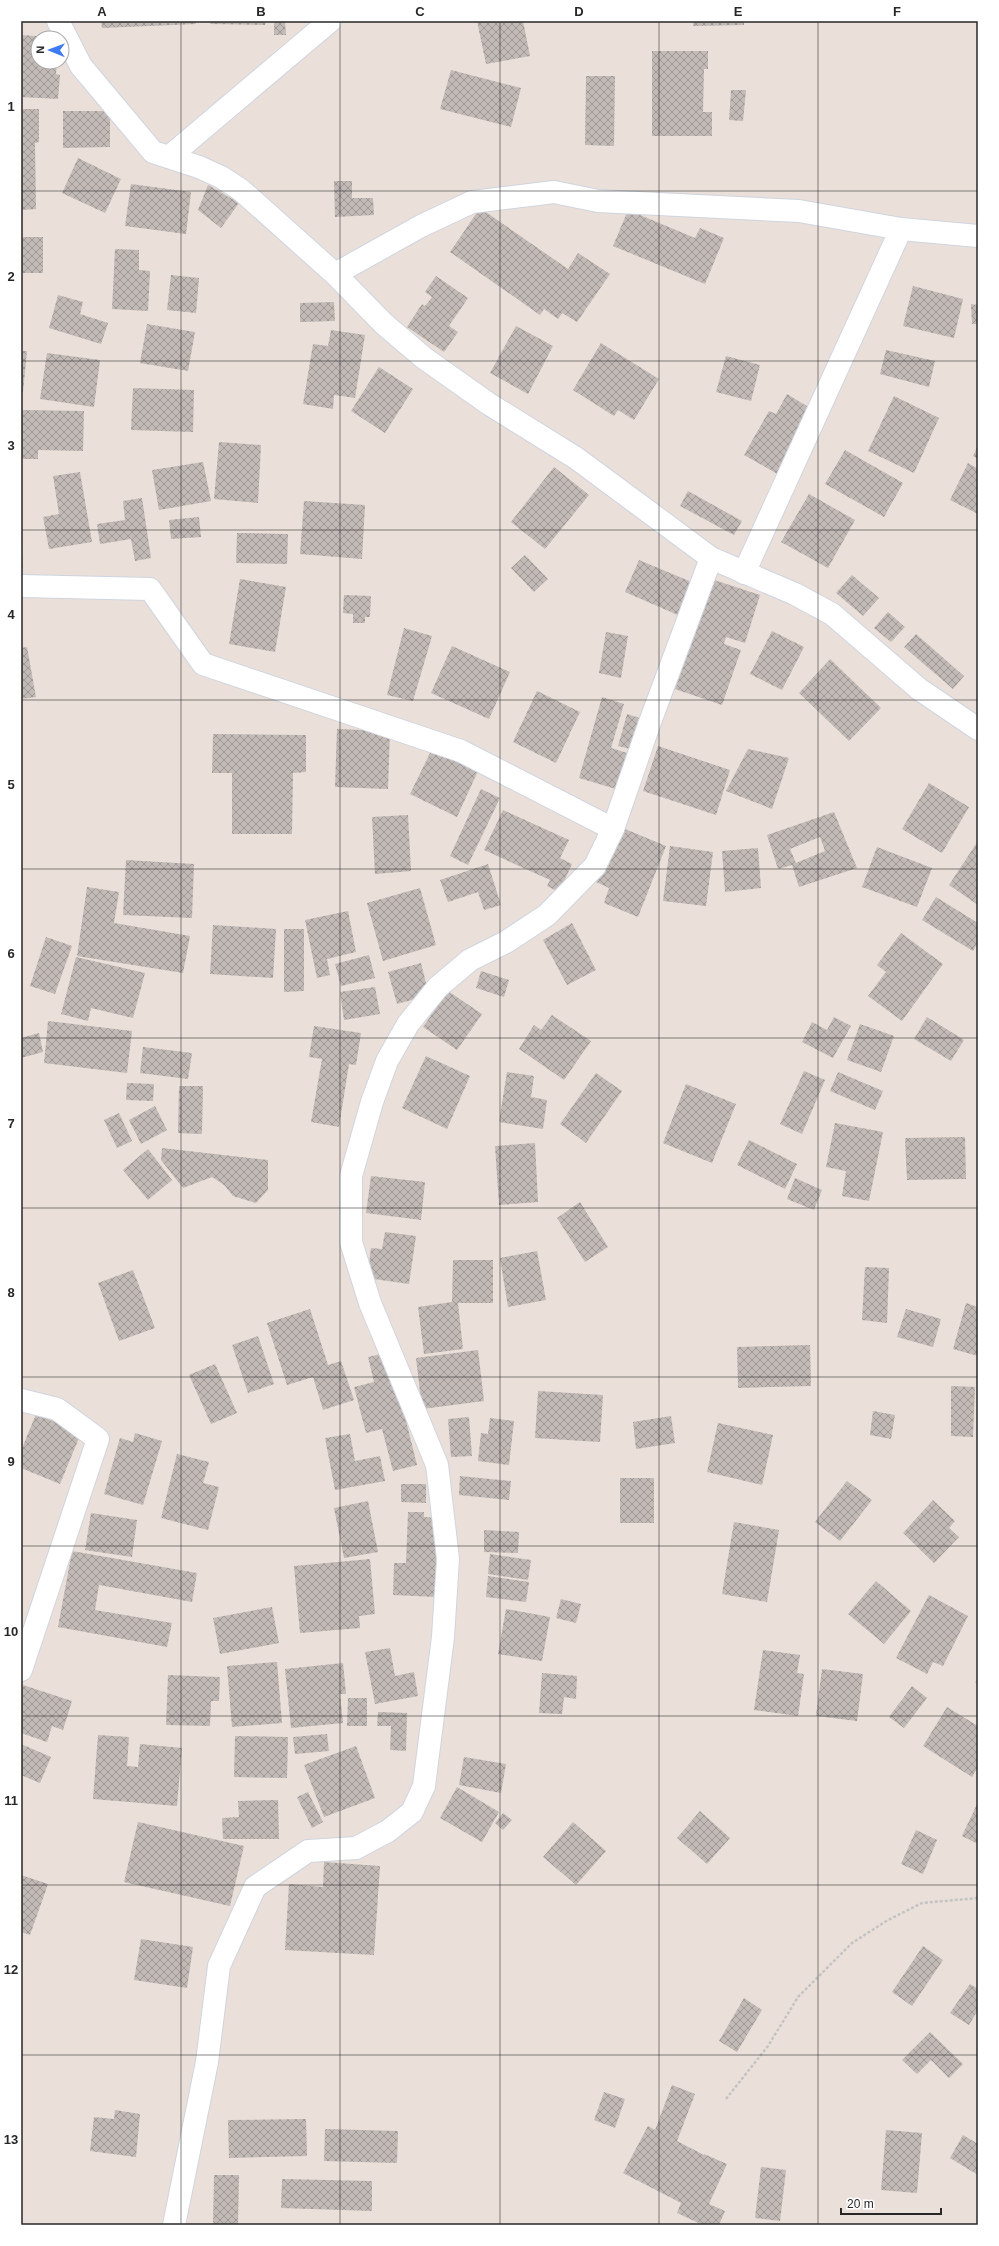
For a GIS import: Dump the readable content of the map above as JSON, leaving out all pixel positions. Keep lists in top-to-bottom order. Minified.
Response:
{"scale_bar":"20 m","north":"left","grid":{"columns":["A","B","C","D","E","F"],"rows":["1","2","3","4","5","6","7","8","9","10","11","12","13"]}}
